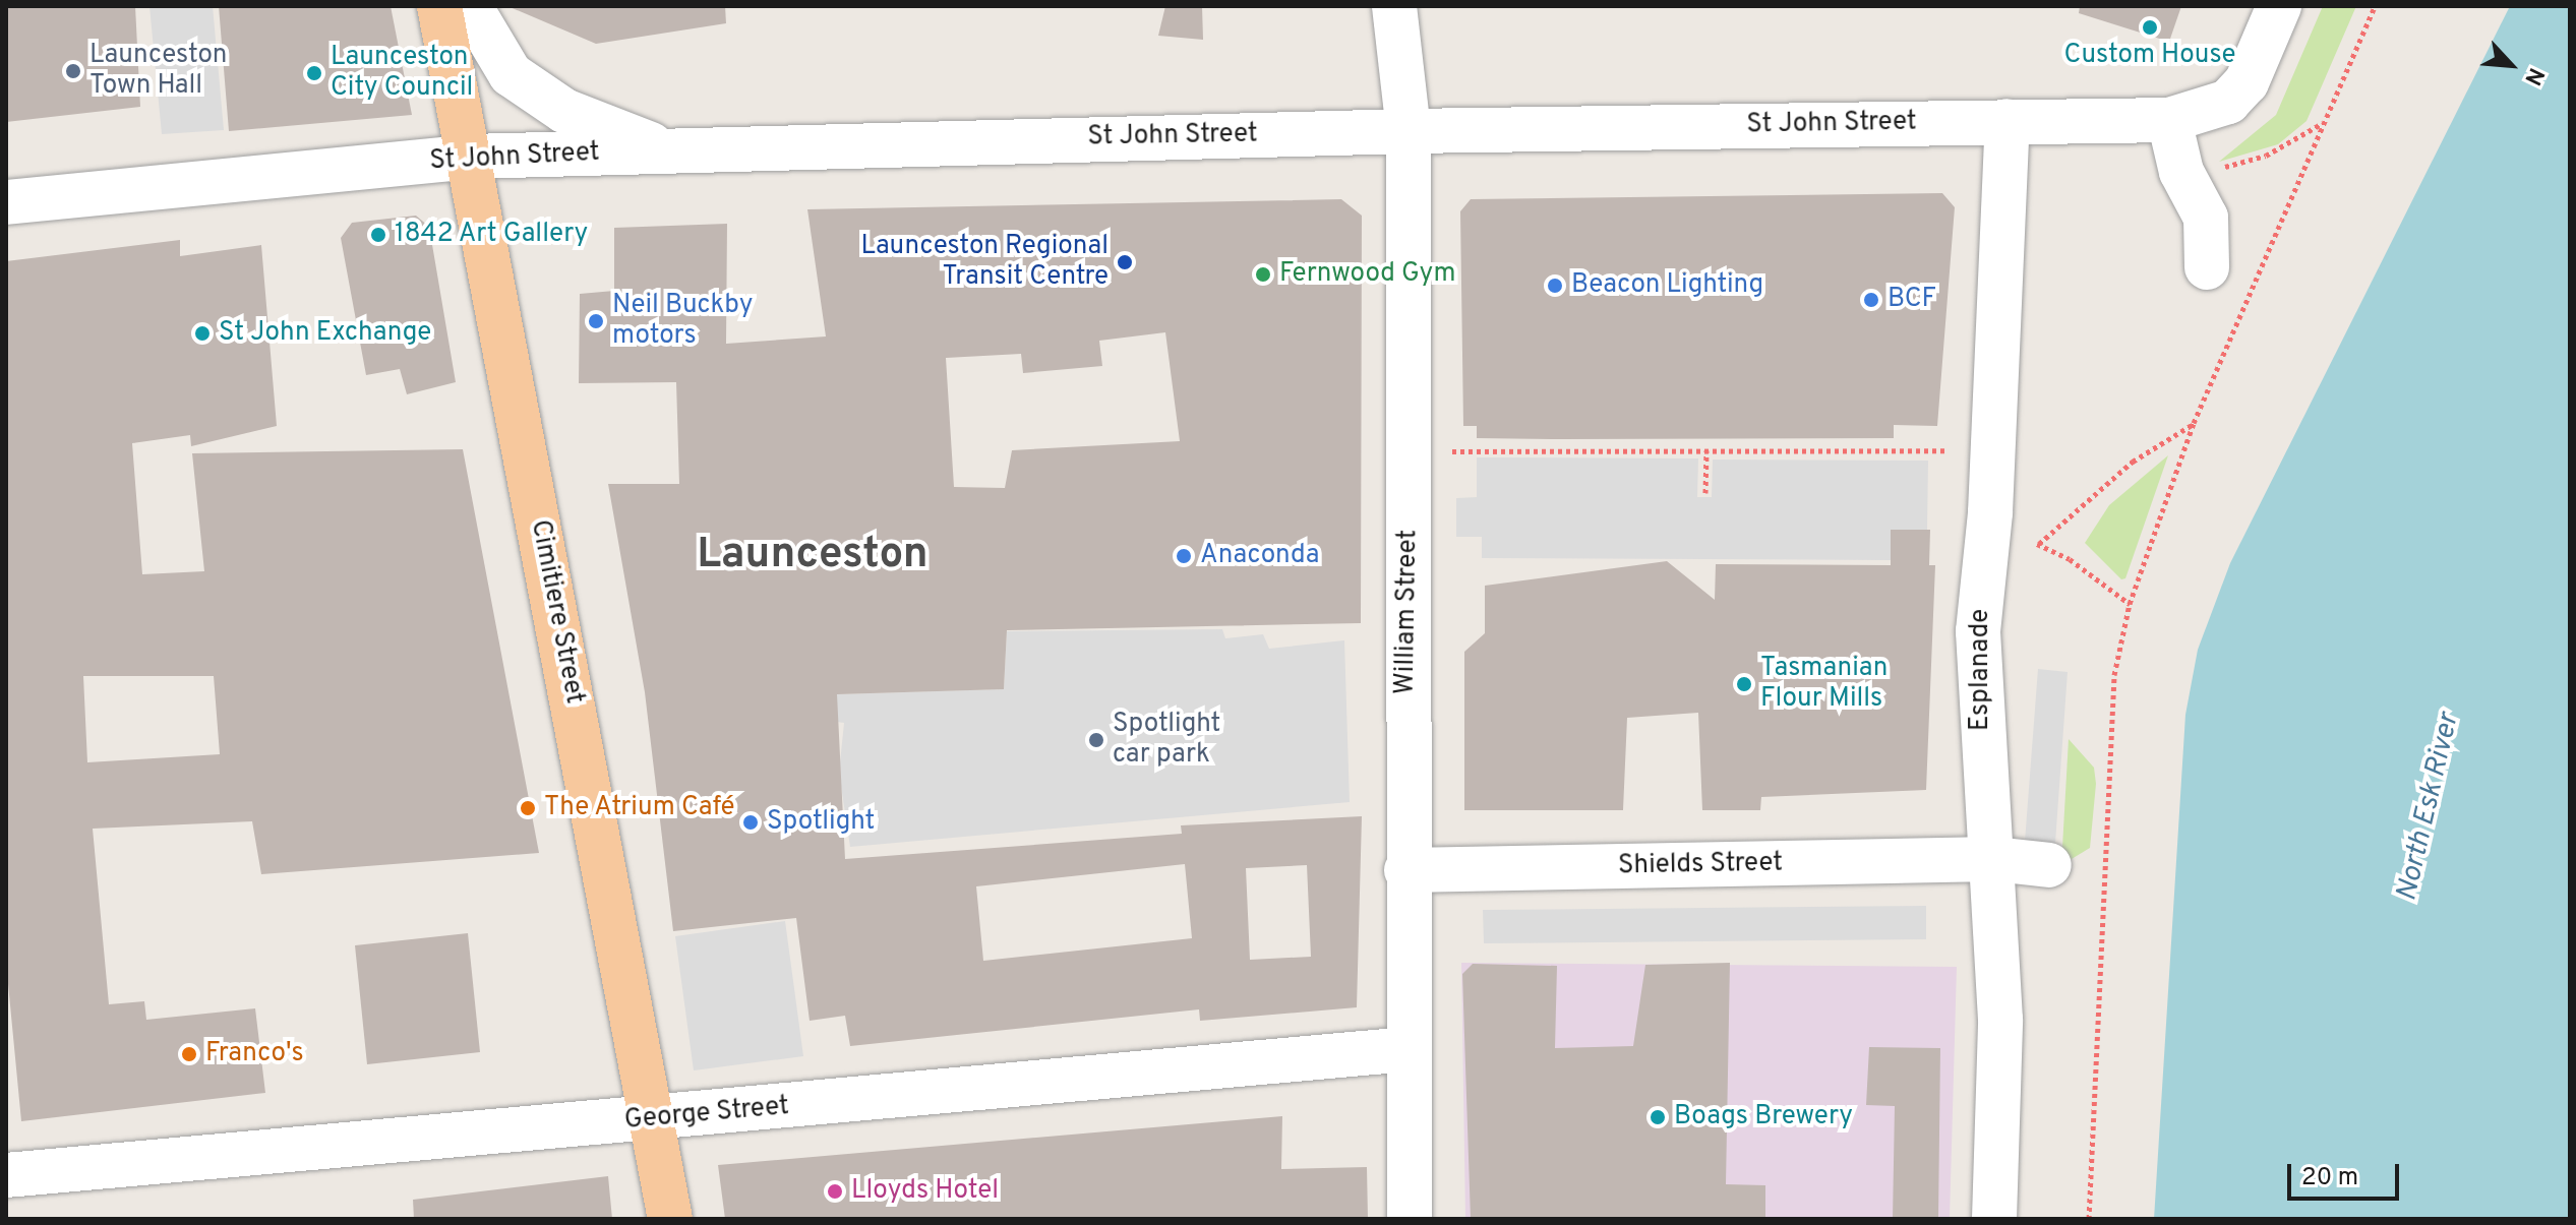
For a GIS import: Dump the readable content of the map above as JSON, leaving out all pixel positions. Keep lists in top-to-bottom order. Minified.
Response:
{"streets":{"main road":["Cimitiere Street"],"street":["St John Street","William Street","Esplanade","Shields Street","George Street"]},"crossings":[["St John Street","Cimitiere Street"],["St John Street","William Street"],["St John Street","Esplanade"],["Cimitiere Street","George Street"],["William Street","Shields Street"],["William Street","George Street"],["Esplanade","Shields Street"]],"districts":["Launceston"],"water":["North Esk River"],"places":["Custom House","Launceston Town Hall","Launceston City Council","1842 Art Gallery","Launceston Regional Transit Centre","Fernwood Gym","Beacon Lighting","BCF","Neil Buckby motors","St John Exchange","Anaconda","Tasmanian Flour Mills","Spotlight car park","The Atrium Café","Spotlight","Franco's","Boags Brewery","Lloyds Hotel"],"scale_bar":"20 m","north":"bottom right"}
